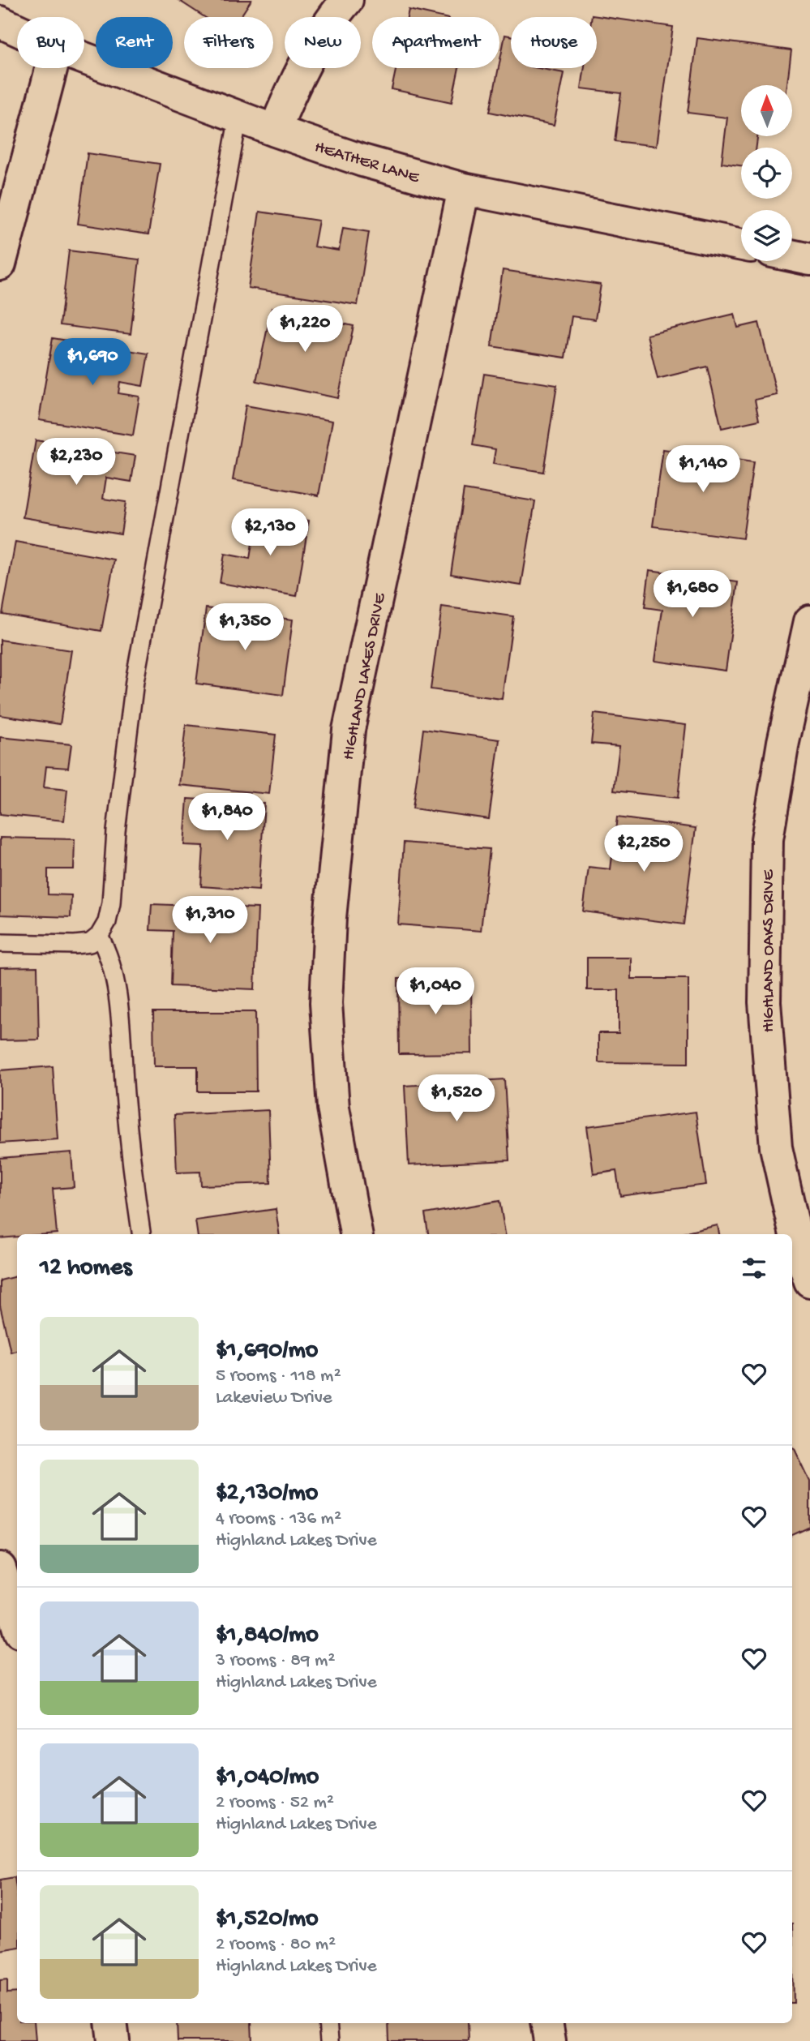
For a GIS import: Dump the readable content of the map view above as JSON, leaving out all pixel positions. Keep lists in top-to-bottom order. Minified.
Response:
{"streets":{"street":["HEATHER LANE","HIGHLAND LAKES DRIVE","HIGHLAND OAKS DRIVE"]},"crossings":[["HEATHER LANE","HIGHLAND LAKES DRIVE"]],"north":"top","page":{"chip":["Buy","Rent","Filters","New","Apartment","House"],"price":["$1,220","$1,690","$2,230","$1,140","$2,130","$1,680","$1,350","$1,840","$2,250","$1,310","$1,040","$1,520"],"heading":"12 homes","list":[{"name":"$1,690/mo","note":"5 rooms · 118 m² · Lakeview Drive"},{"name":"$2,130/mo","note":"4 rooms · 136 m² · Highland Lakes Drive"},{"name":"$1,840/mo","note":"3 rooms · 89 m² · Highland Lakes Drive"},{"name":"$1,040/mo","note":"2 rooms · 52 m² · Highland Lakes Drive"},{"name":"$1,520/mo","note":"2 rooms · 80 m² · Highland Lakes Drive"}]}}
